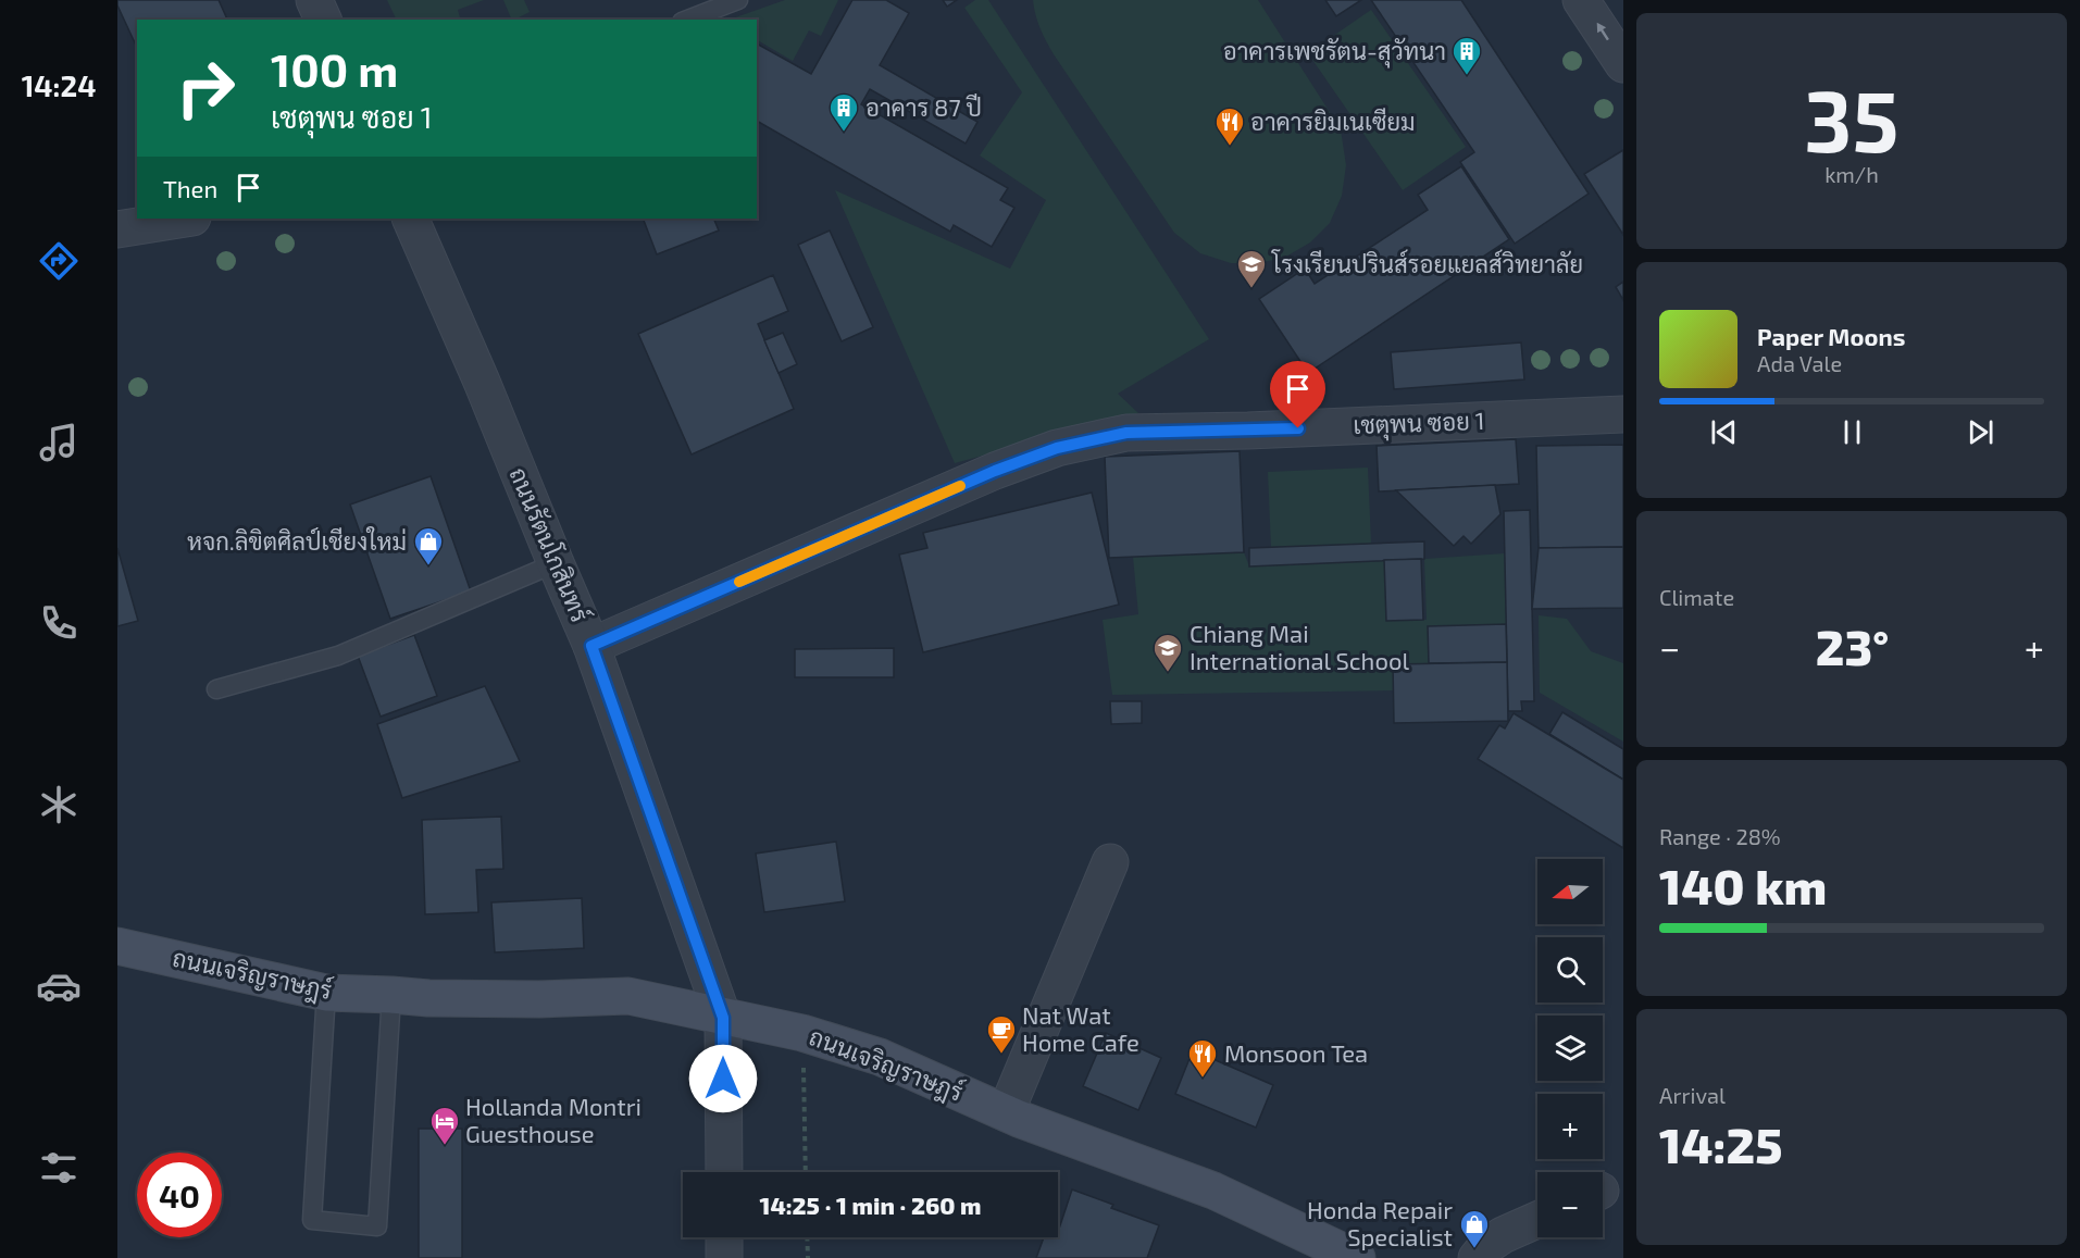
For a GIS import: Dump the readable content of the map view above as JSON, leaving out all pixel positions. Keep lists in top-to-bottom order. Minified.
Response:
{"streets":{"main road":["ถนนเจริญราษฎร์"],"street":["เชตุพน ซอย 1","ถนนรัตนโกสินทร์"]},"crossings":[["เชตุพน ซอย 1","ถนนรัตนโกสินทร์"],["ถนนรัตนโกสินทร์","ถนนเจริญราษฎร์"]],"places":{"building":["อาคารเพชรัตน-สุวัทนา","อาคาร 87 ปี"],"restaurant":["อาคารยิมเนเซียม","Monsoon Tea"],"school or university":["โรงเรียนปรินส์รอยแยลส์วิทยาลัย","Chiang Mai International School"],"shop":["หจก.ลิขิตศิลป์เชียงใหม่","Honda Repair Specialist"],"cafe":["Nat Wat Home Cafe"],"hotel":["Hollanda Montri Guesthouse"]},"north":"left","page":{"tabs":"14:24","tile":[["35","km/h"],"Climate",["Range · 28%","140 km"],["Arrival","14:25"]],"turn":["100 m","เชตุพน ซอย 1"],"then":"Then","song":["Paper Moons","Ada Vale"],"heat":["−","23°","+"],"map_buttons":["+","−"],"limit":"40","trip":"14:25 · 1 min · 260 m"}}
